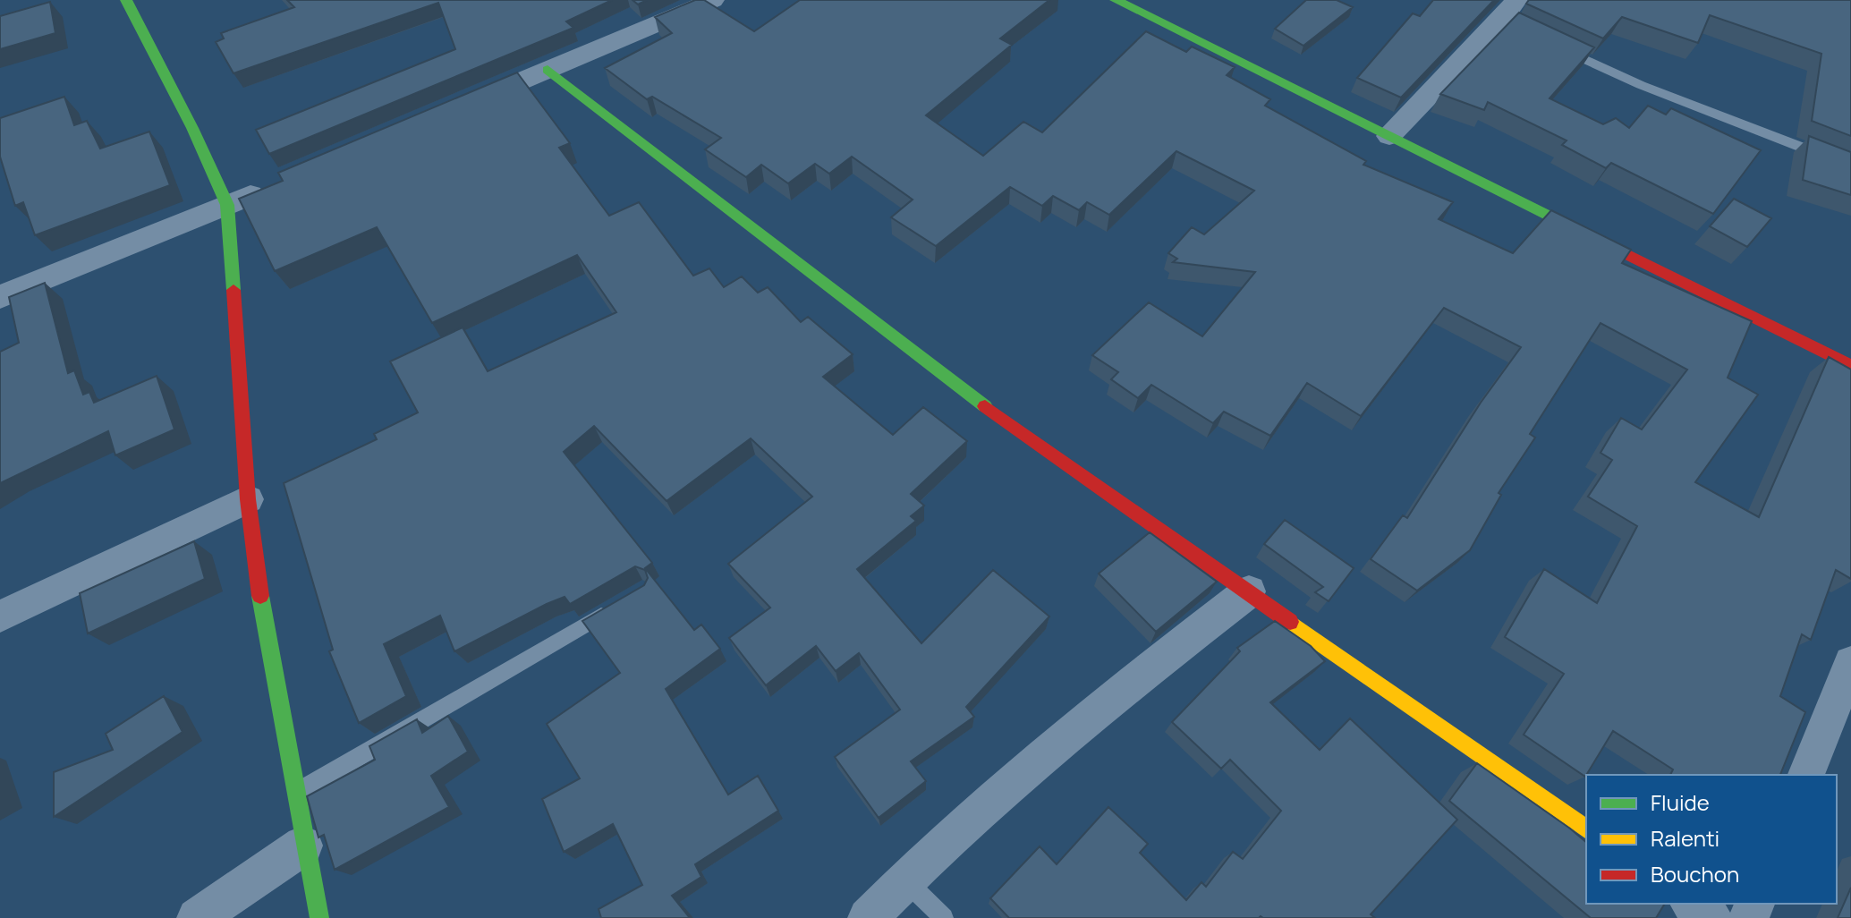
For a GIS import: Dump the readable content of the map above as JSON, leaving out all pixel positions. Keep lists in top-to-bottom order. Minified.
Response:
{"legend":["Fluide","Ralenti","Bouchon"]}
